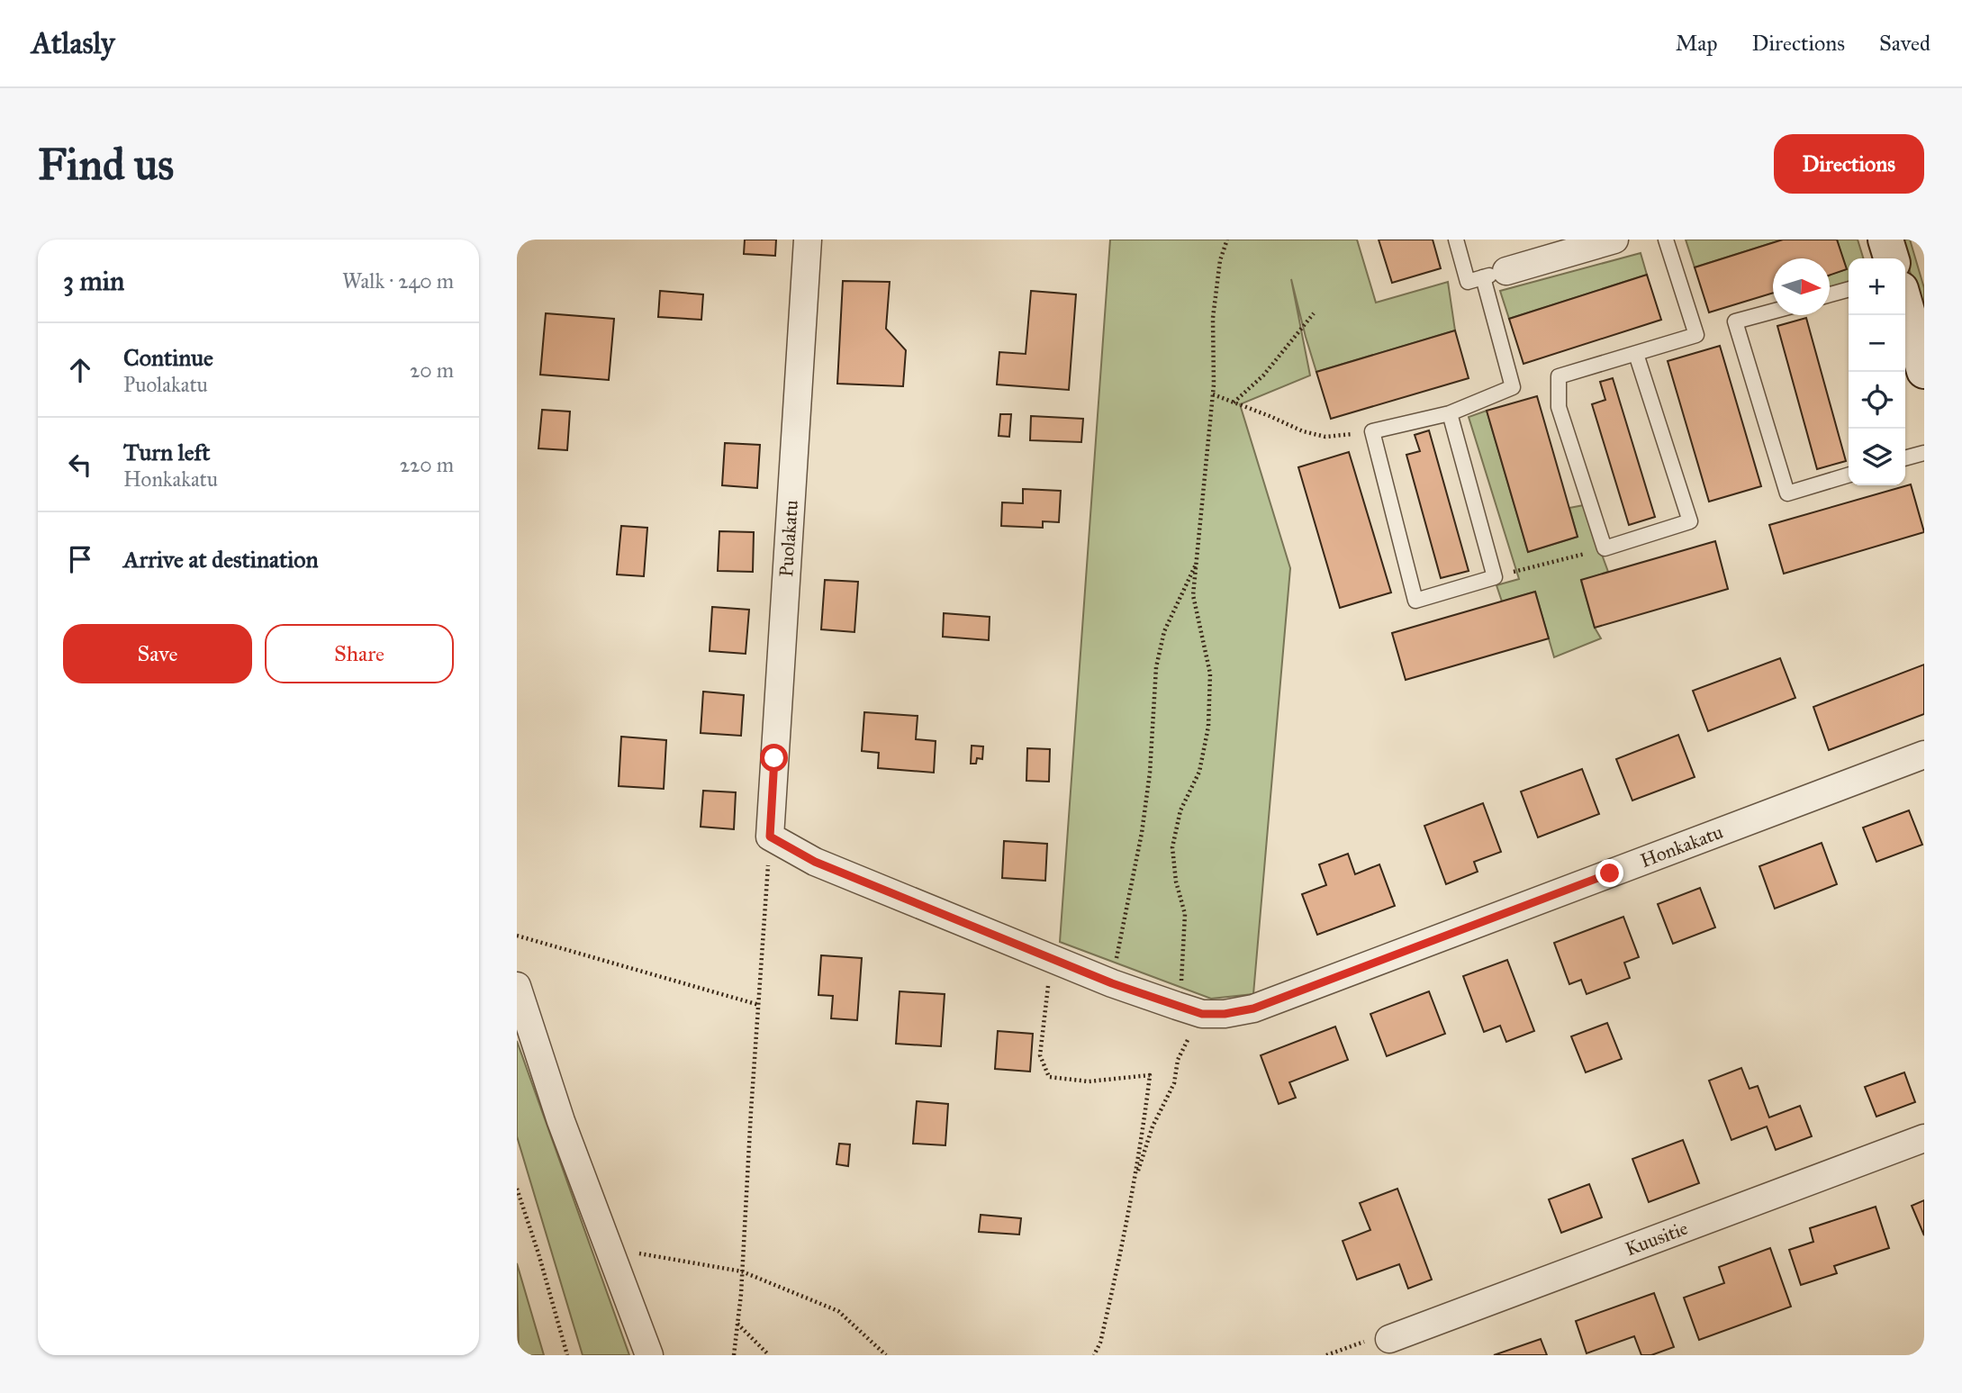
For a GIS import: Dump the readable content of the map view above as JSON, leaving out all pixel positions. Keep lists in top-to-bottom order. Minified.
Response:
{"streets":{"street":["Puolakatu","Honkakatu","Kuusitie"]},"crossings":[["Puolakatu","Honkakatu"]],"north":"right","page":{"header":"Atlasly","nav":["Map","Directions","Saved"],"buttons":["Directions",["Save","Share"]],"title":"Find us","heading":["3 min","Walk · 240 m"],"map_buttons":["+","−"],"list":[["Continue","Puolakatu","20 m"],["Turn left","Honkakatu","220 m"],"Arrive at destination"]}}
